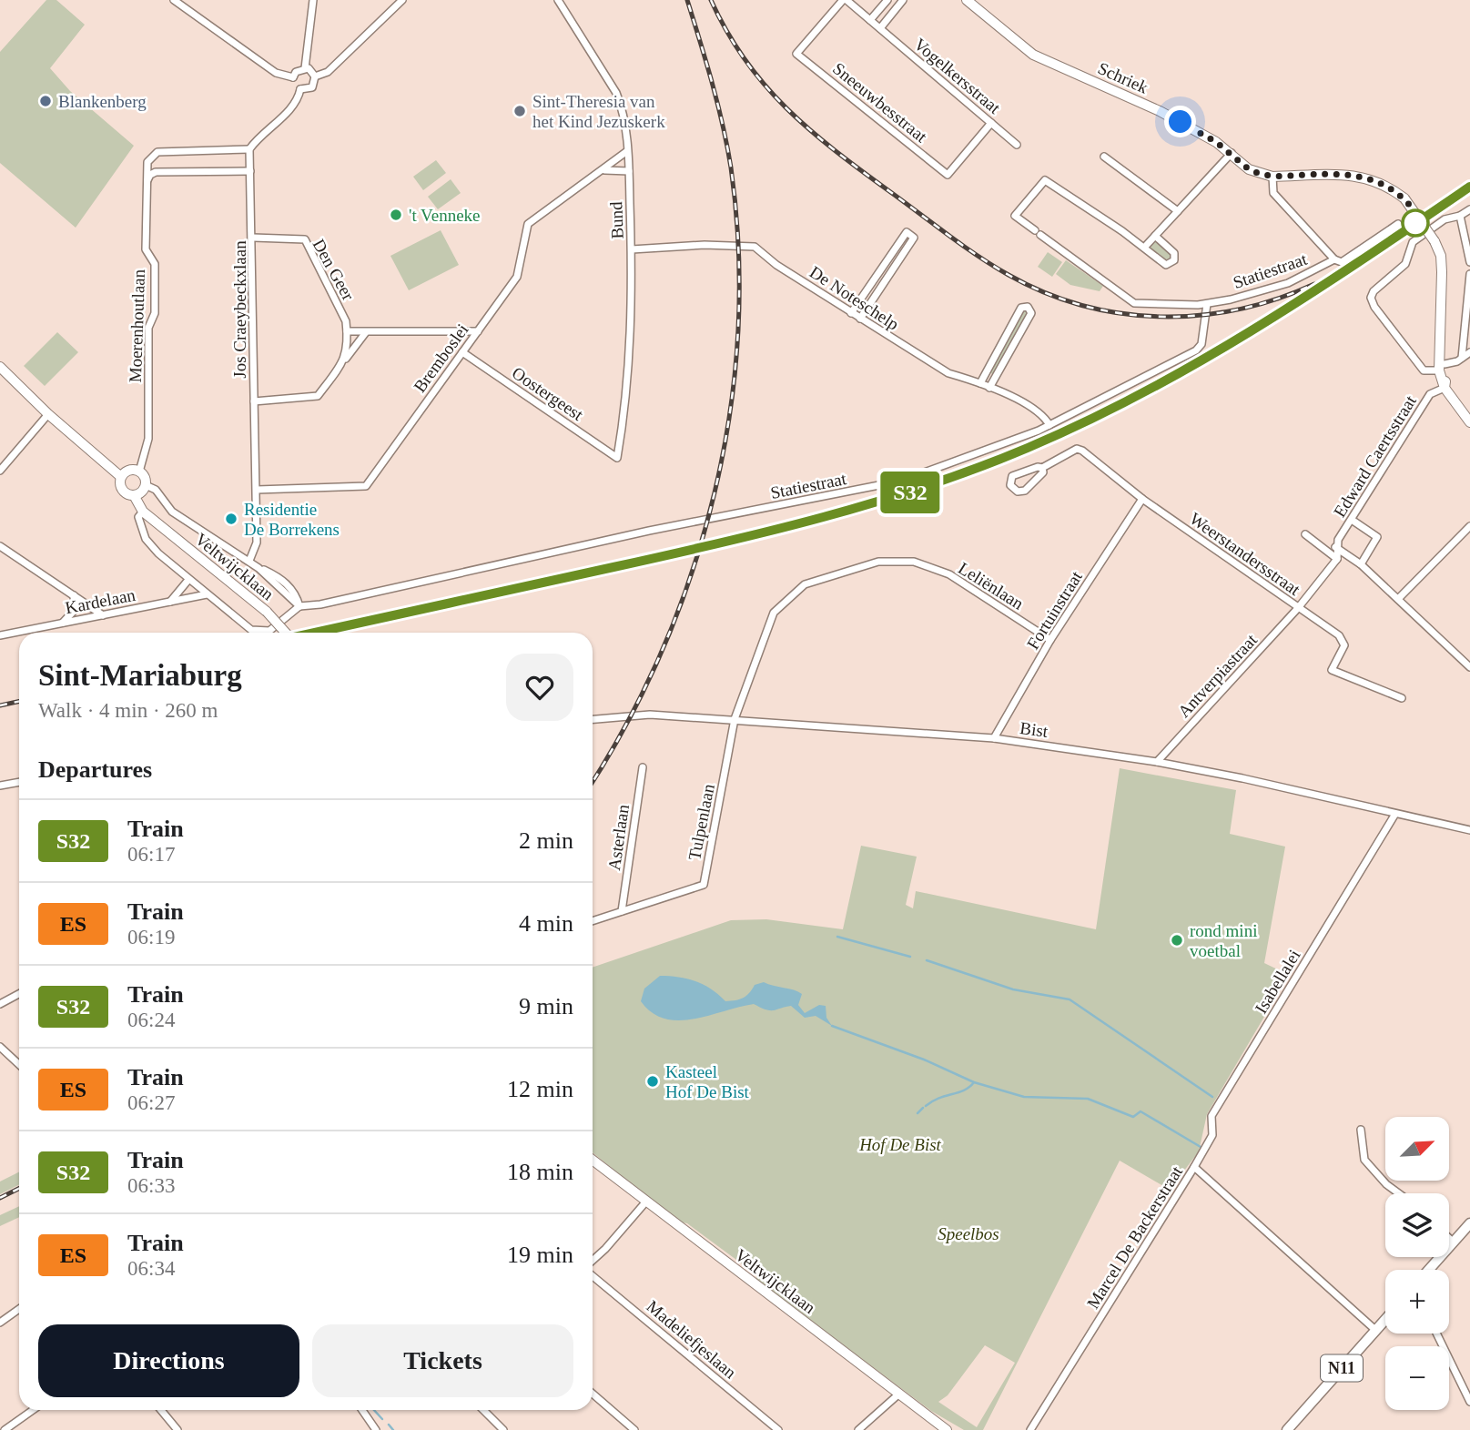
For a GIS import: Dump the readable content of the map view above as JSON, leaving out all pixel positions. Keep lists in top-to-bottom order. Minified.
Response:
{"streets":{"main road":["N11"],"street":["Vogelkersstraat","Schriek","Sneeuwbesstraat","Bund","Den Geer","Statiestraat","De Noteschelp","Jos Craeybeckxlaan","Moerenhoutlaan","Bremboslei","Oostergeest","Edward Caertsstraat","Weerstandersstraat","Veltwijcklaan","Leliënlaan","Kardelaan","Fortuinstraat","Antverpiastraat","Bist","Tulpenlaan","Asterlaan","Isabellalei","Marcel De Backerstraat","Madeliefjeslaan"]},"crossings":[["Vogelkersstraat","Sneeuwbesstraat"],["Schriek","Edward Caertsstraat"],["Bund","De Noteschelp"],["Bund","Bremboslei"],["Bund","Oostergeest"],["Den Geer","Jos Craeybeckxlaan"],["Statiestraat","De Noteschelp"],["Statiestraat","Veltwijcklaan"],["Jos Craeybeckxlaan","Moerenhoutlaan"],["Jos Craeybeckxlaan","Bremboslei"],["Jos Craeybeckxlaan","Veltwijcklaan"],["Moerenhoutlaan","Veltwijcklaan"],["Bremboslei","Oostergeest"],["Weerstandersstraat","Fortuinstraat"],["Weerstandersstraat","Antverpiastraat"],["Leliënlaan","Fortuinstraat"],["Leliënlaan","Bist"],["Leliënlaan","Tulpenlaan"],["Fortuinstraat","Bist"],["Antverpiastraat","Bist"],["Bist","Tulpenlaan"],["Bist","Isabellalei"],["Tulpenlaan","Asterlaan"],["Isabellalei","Marcel De Backerstraat"],["Marcel De Backerstraat","N11"]],"parks":["Hof De Bist","Speelbos"],"places":["Blankenberg","Sint-Theresia van het Kind Jezuskerk","'t Venneke","Residentie De Borrekens","rond mini voetbal","Kasteel Hof De Bist"],"north":"top right","page":{"on_map":"S32","heading":[["Sint-Mariaburg","Walk · 4 min · 260 m"],"Departures"],"list":[{"mark":"S32","name":"Train","note":"06:17","value":"2 min"},{"mark":"ES","name":"Train","note":"06:19","value":"4 min"},{"mark":"S32","name":"Train","note":"06:24","value":"9 min"},{"mark":"ES","name":"Train","note":"06:27","value":"12 min"},{"mark":"S32","name":"Train","note":"06:33","value":"18 min"},{"mark":"ES","name":"Train","note":"06:34","value":"19 min"}],"map_buttons":["+","−"],"buttons":["Directions","Tickets"]}}
